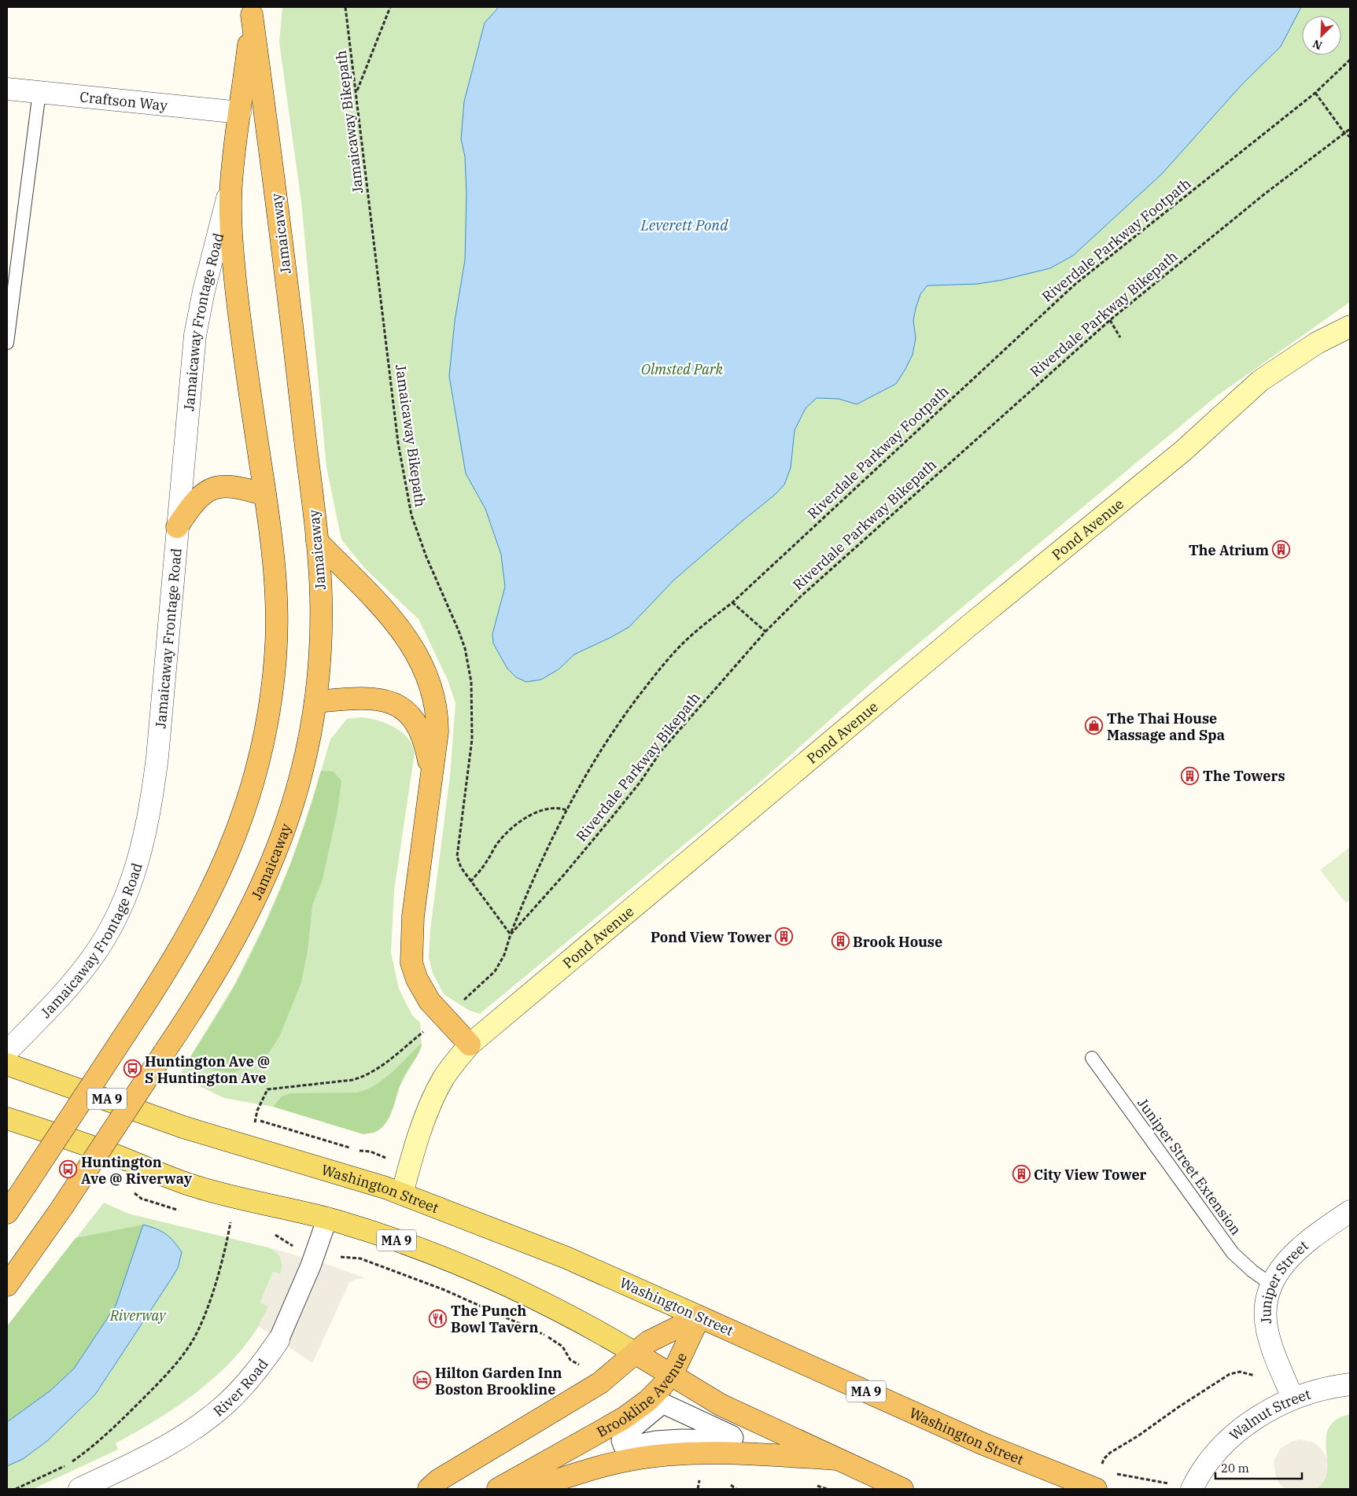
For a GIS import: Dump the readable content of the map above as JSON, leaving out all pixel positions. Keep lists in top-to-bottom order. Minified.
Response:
{"streets":{"highway":["Jamaicaway","MA 9","Washington Street","Brookline Avenue"],"main road":["Pond Avenue"],"street":["Craftson Way","Jamaicaway Frontage Road","Juniper Street","River Road","Walnut Street"],"lane":["Juniper Street Extension"],"path":["Jamaicaway Bikepath","Riverdale Parkway Footpath","Riverdale Parkway Bikepath"]},"crossings":[["Craftson Way","Jamaicaway"],["Jamaicaway Bikepath","Riverdale Parkway Footpath"],["Jamaicaway Bikepath","Riverdale Parkway Bikepath"],["Jamaicaway","Jamaicaway Frontage Road"],["Riverdale Parkway Footpath","Riverdale Parkway Bikepath"],["Pond Avenue","Washington Street"],["MA 9","River Road"],["MA 9","Brookline Avenue"],["Juniper Street Extension","Juniper Street"],["Washington Street","Brookline Avenue"],["Juniper Street","Walnut Street"]],"water":["Leverett Pond"],"parks":["Olmsted Park","Riverway"],"places":{"building":["The Atrium","The Towers","Pond View Tower","Brook House","City View Tower"],"shop":["The Thai House Massage and Spa"],"bus stop":["Huntington Ave @ S Huntington Ave","Huntington Ave @ Riverway"],"restaurant":["The Punch Bowl Tavern"],"hotel":["Hilton Garden Inn Boston Brookline"]},"scale_bar":"20 m","north":"bottom left"}
